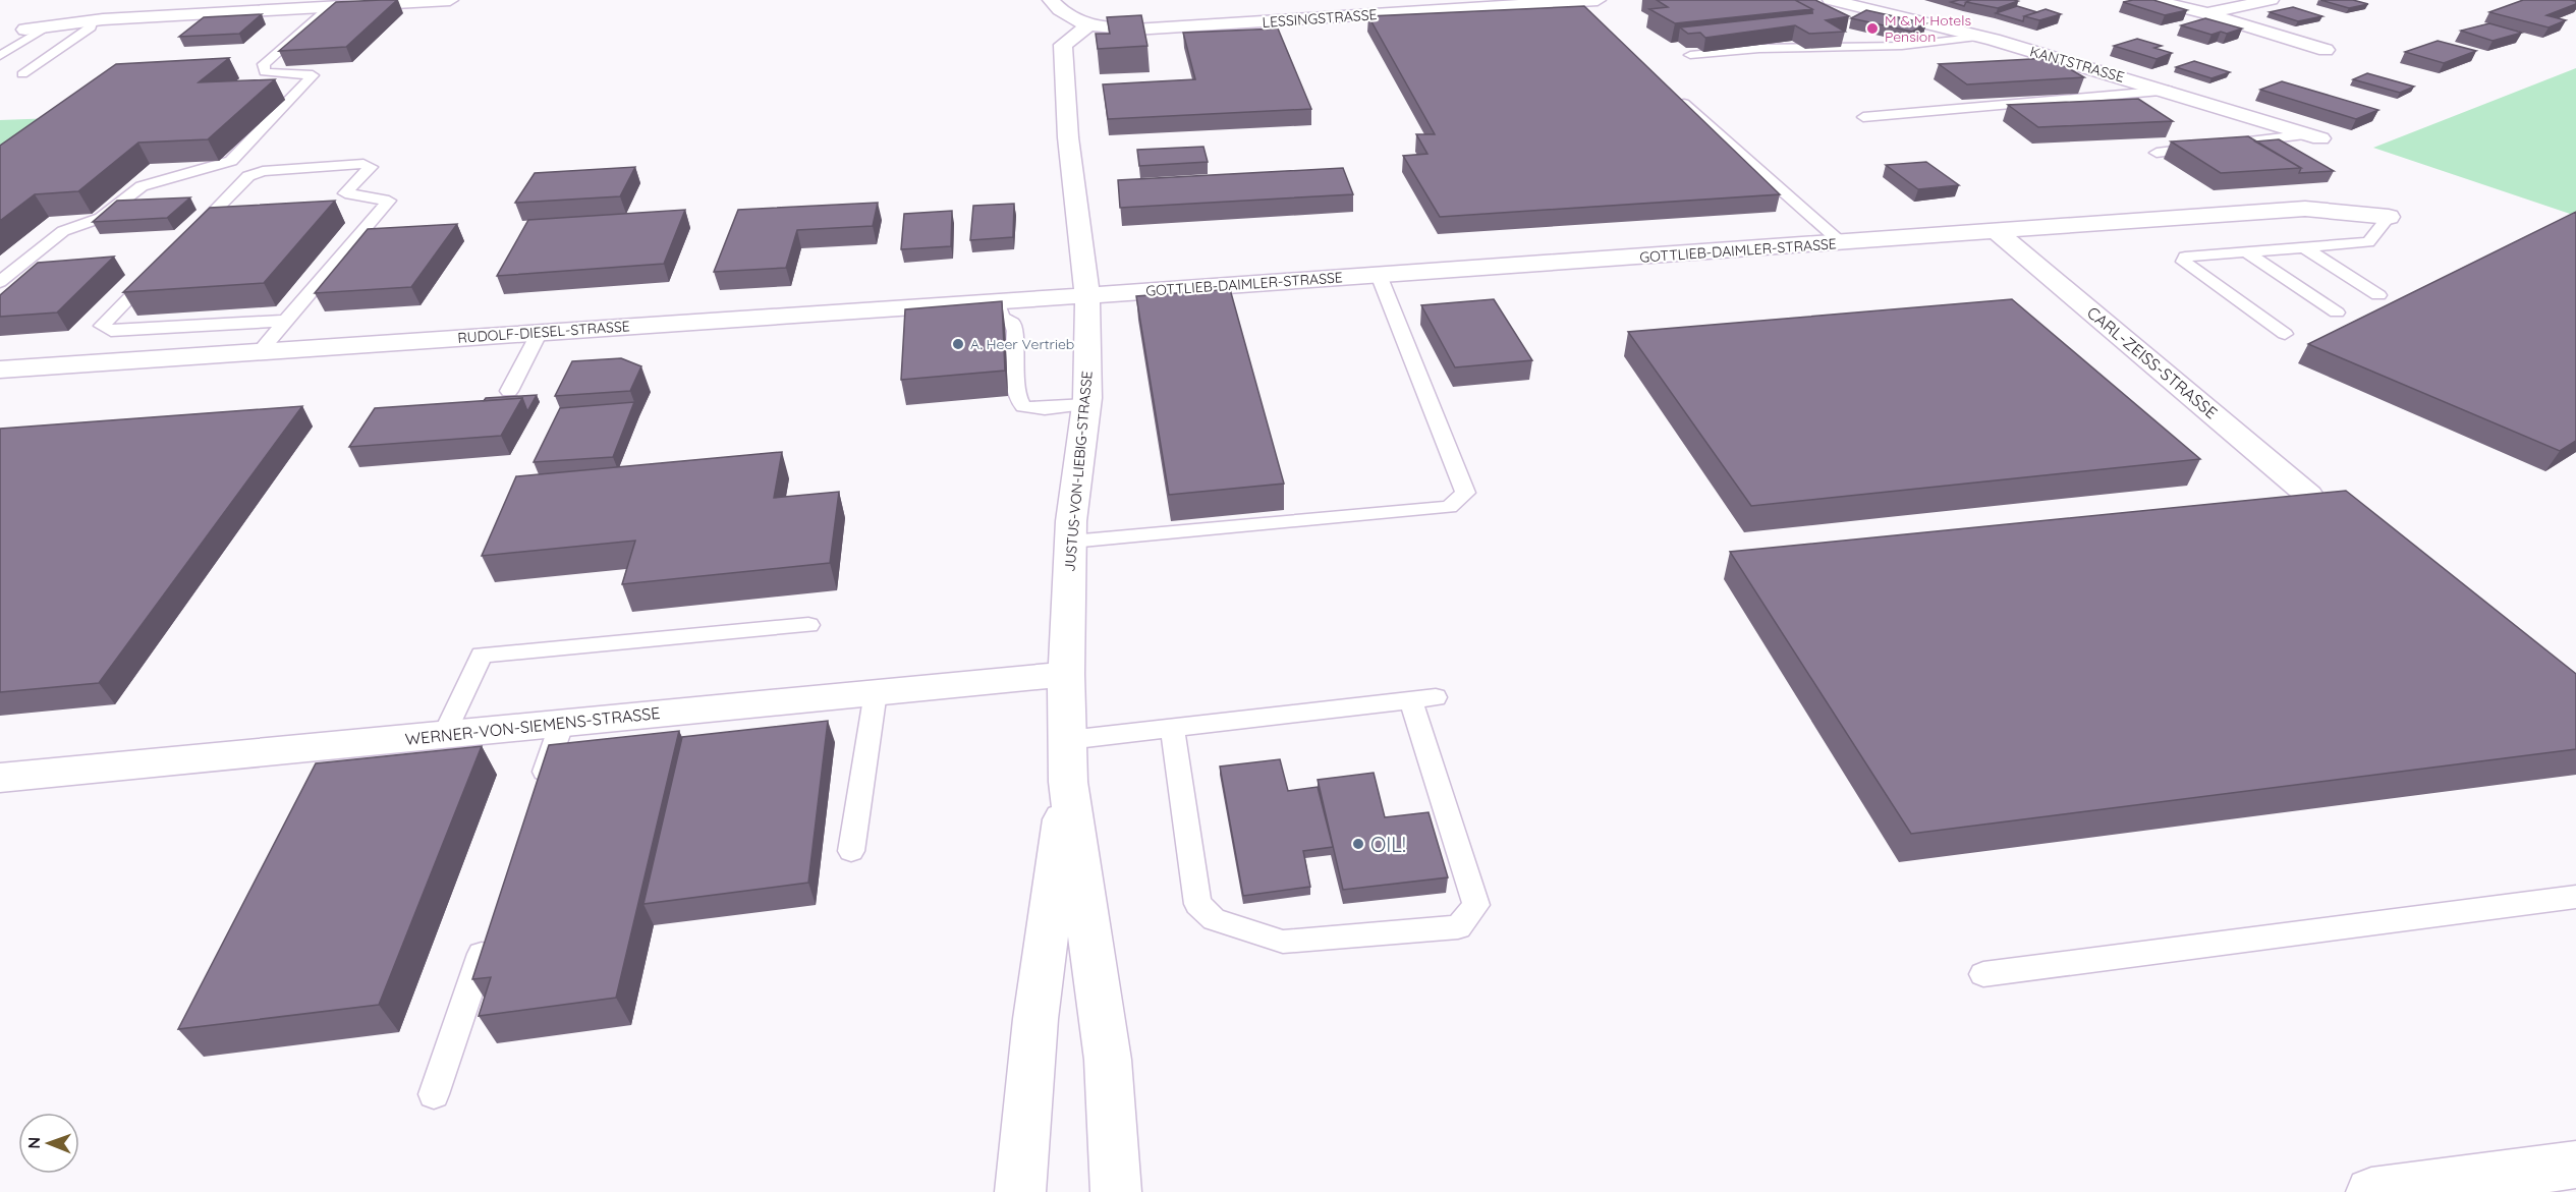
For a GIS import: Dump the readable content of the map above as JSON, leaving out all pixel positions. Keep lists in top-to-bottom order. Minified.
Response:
{"streets":{"street":["LESSINGSTRASSE","KANTSTRASSE","GOTTLIEB-DAIMLER-STRASSE","RUDOLF-DIESEL-STRASSE","CARL-ZEISS-STRASSE","JUSTUS-VON-LIEBIG-STRASSE","WERNER-VON-SIEMENS-STRASSE"]},"crossings":[["LESSINGSTRASSE","JUSTUS-VON-LIEBIG-STRASSE"],["GOTTLIEB-DAIMLER-STRASSE","RUDOLF-DIESEL-STRASSE"],["GOTTLIEB-DAIMLER-STRASSE","CARL-ZEISS-STRASSE"],["GOTTLIEB-DAIMLER-STRASSE","JUSTUS-VON-LIEBIG-STRASSE"],["RUDOLF-DIESEL-STRASSE","JUSTUS-VON-LIEBIG-STRASSE"],["JUSTUS-VON-LIEBIG-STRASSE","WERNER-VON-SIEMENS-STRASSE"]],"places":["M & M Hotels Pension","A. Heer Vertrieb","OIL!"],"north":"left"}
